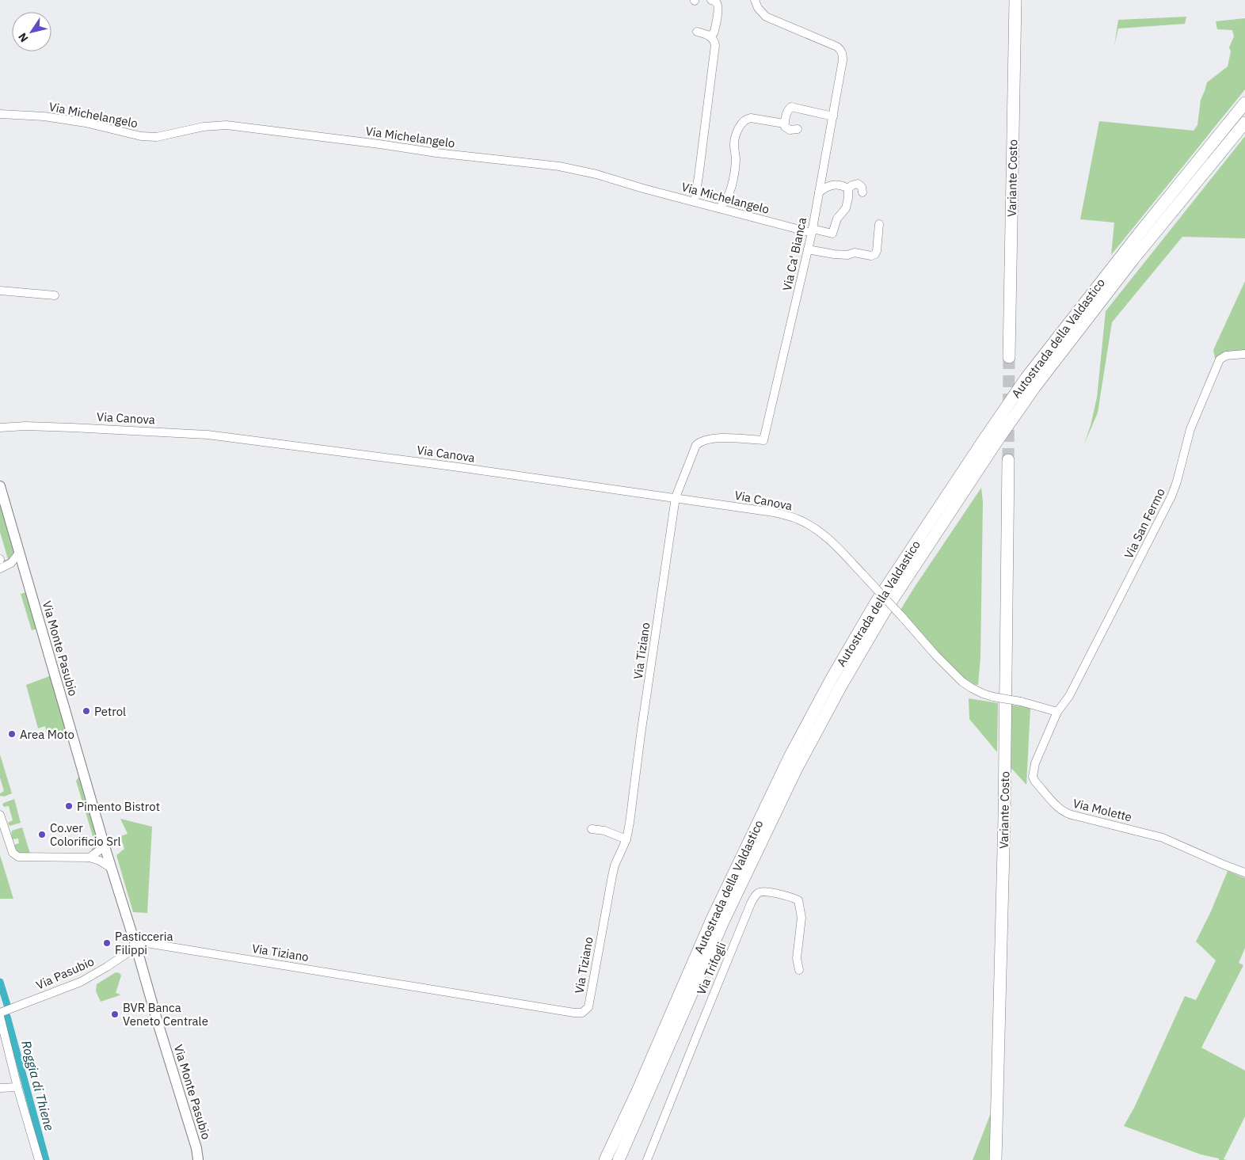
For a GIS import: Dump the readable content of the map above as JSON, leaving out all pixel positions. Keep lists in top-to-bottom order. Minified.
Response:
{"streets":{"highway":["Variante Costo","Autostrada della Valdastico"],"main road":["Via Monte Pasubio"],"street":["Via Michelangelo","Via Ca' Bianca","Via Canova","Via San Fermo","Via Tiziano","Via Molette","Via Trifogli","Via Pasubio"]},"crossings":[["Via Michelangelo","Via Ca' Bianca"],["Via Ca' Bianca","Via Canova"],["Via Ca' Bianca","Via Tiziano"],["Via Canova","Via San Fermo"],["Via Canova","Via Tiziano"],["Via Canova","Via Molette"],["Via San Fermo","Via Molette"],["Via Monte Pasubio","Via Tiziano"],["Via Monte Pasubio","Via Pasubio"],["Via Tiziano","Via Pasubio"]],"water":["Roggia di Thiene"],"places":["Petrol","Area Moto","Pimento Bistrot","Co.ver Colorificio Srl","Pasticceria Filippi","BVR Banca Veneto Centrale"],"north":"bottom left"}
